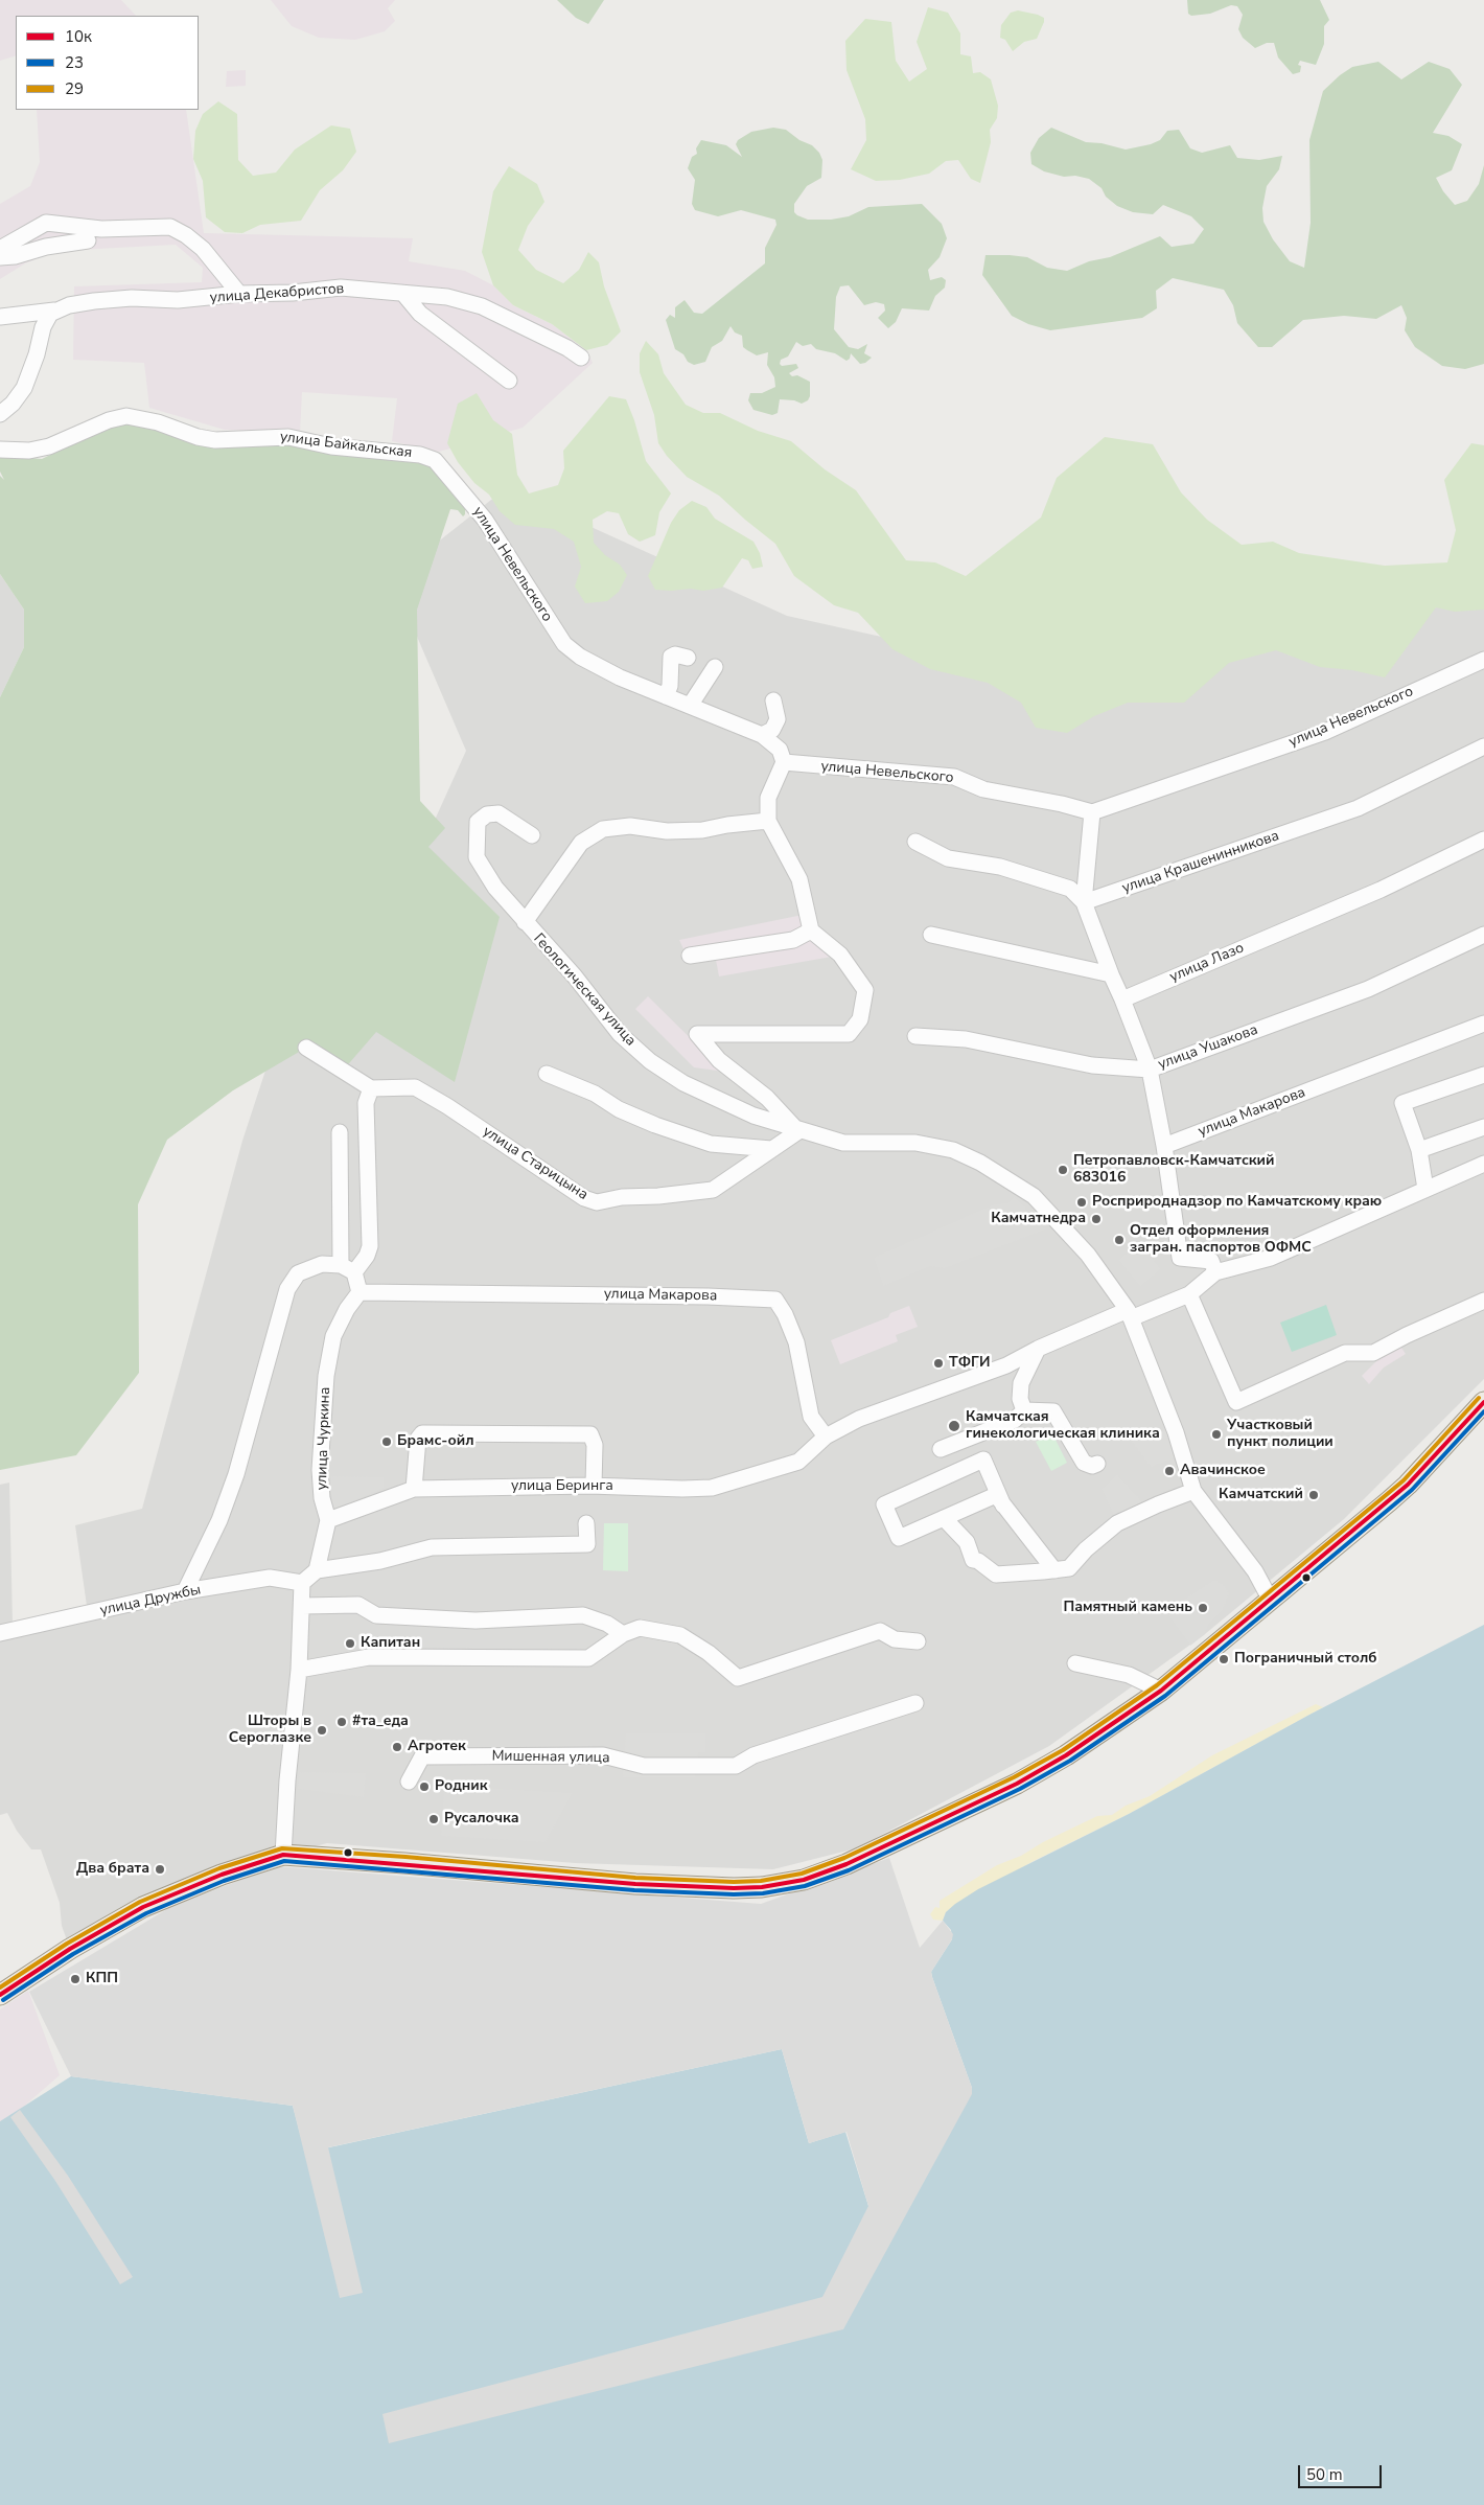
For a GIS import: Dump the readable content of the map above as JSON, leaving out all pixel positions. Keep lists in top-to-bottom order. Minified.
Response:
{"streets":{"street":["улица Декабристов","улица Байкальская","улица Невельского","улица Крашенинникова","улица Лазо","Геологическая улица","улица Ушакова","улица Макарова","улица Старицына","улица Чуркина","улица Беринга","улица Дружбы","Мишенная улица"]},"crossings":[["улица Байкальская","улица Невельского"],["Геологическая улица","улица Старицына"],["улица Макарова","улица Чуркина"],["улица Макарова","улица Беринга"],["улица Чуркина","улица Беринга"]],"places":["Петропавловск-Камчатский 683016","Росприроднадзор по Камчатскому краю","Камчатнедра","Отдел оформления загран. паспортов ОФМС","ТФГИ","Камчатская гинекологическая клиника","Участковый пункт полиции","Брамс-ойл","Авачинское","Камчатский","Памятный камень","Капитан","Пограничный столб","#та_еда","Шторы в Сероглазке","Агротек","Родник","Русалочка","Два брата","КПП"],"lines":["transit line 29","transit line 10к","transit line 23"],"legend":["10к","23","29"],"scale_bar":"50 m"}
